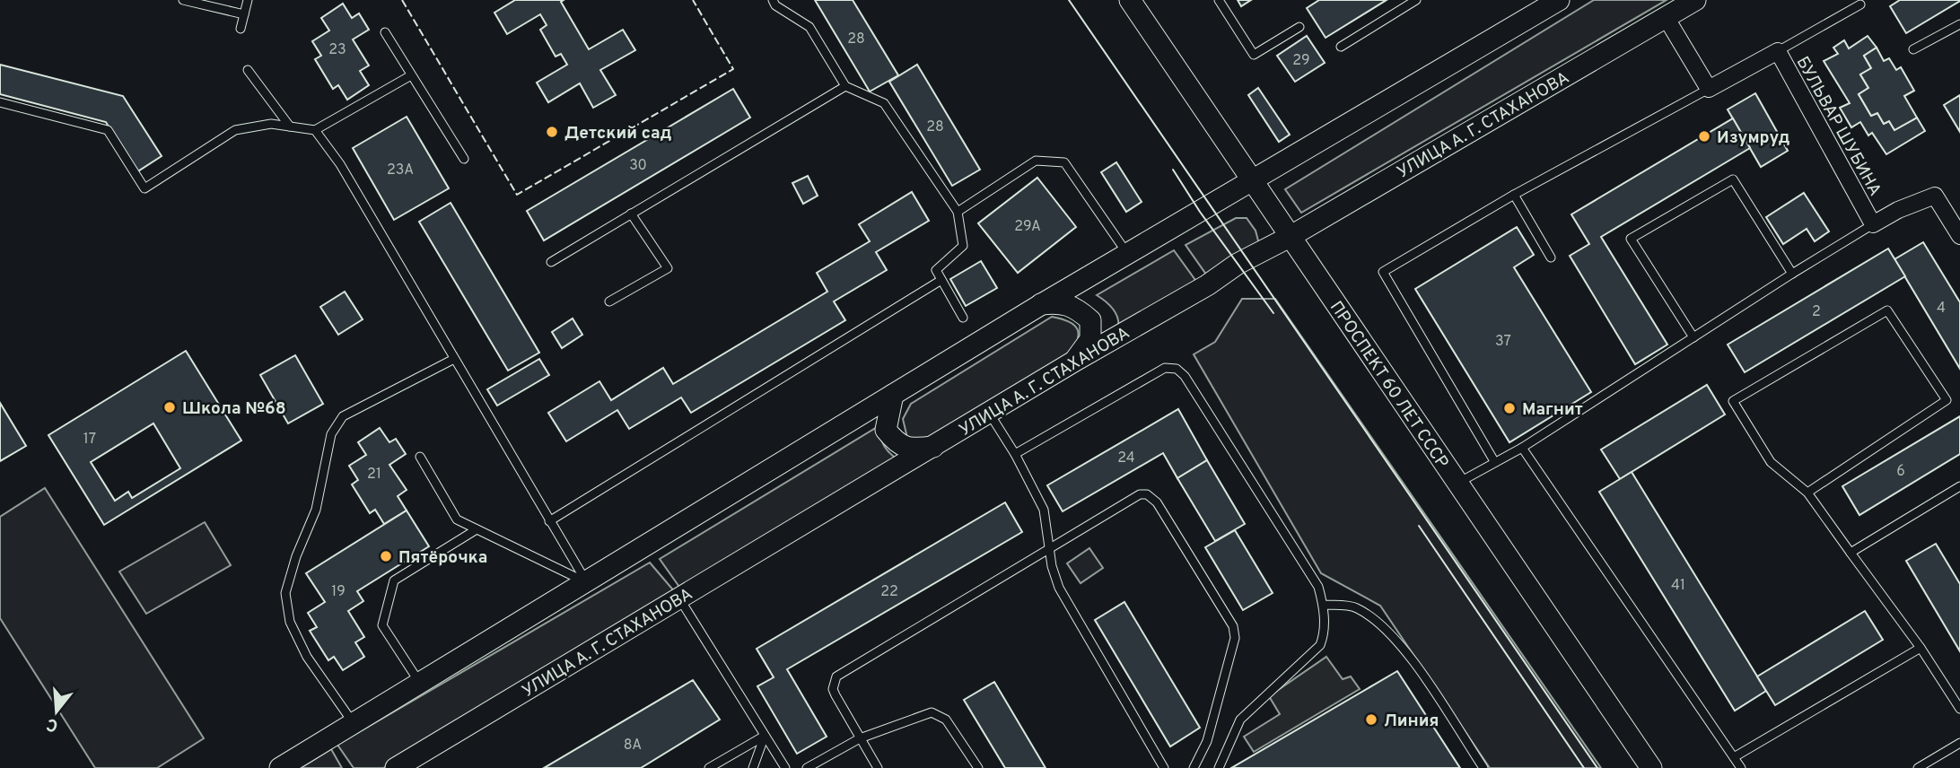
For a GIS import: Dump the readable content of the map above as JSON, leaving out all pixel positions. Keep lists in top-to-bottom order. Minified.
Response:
{"streets":{"main road":["УЛИЦА А. Г. СТАХАНОВА","ПРОСПЕКТ 60 ЛЕТ СССР"],"street":["БУЛЬВАР ШУБИНА"]},"crossings":[["УЛИЦА А. Г. СТАХАНОВА","ПРОСПЕКТ 60 ЛЕТ СССР"]],"places":["Детский сад","Изумруд","Школа №68","Магнит","Пятёрочка","Линия"],"house_numbers":["28","23","29","28","30","23А","29А","4","2","37","17","24","6","21","41","19","22","8А"],"north":"bottom"}
